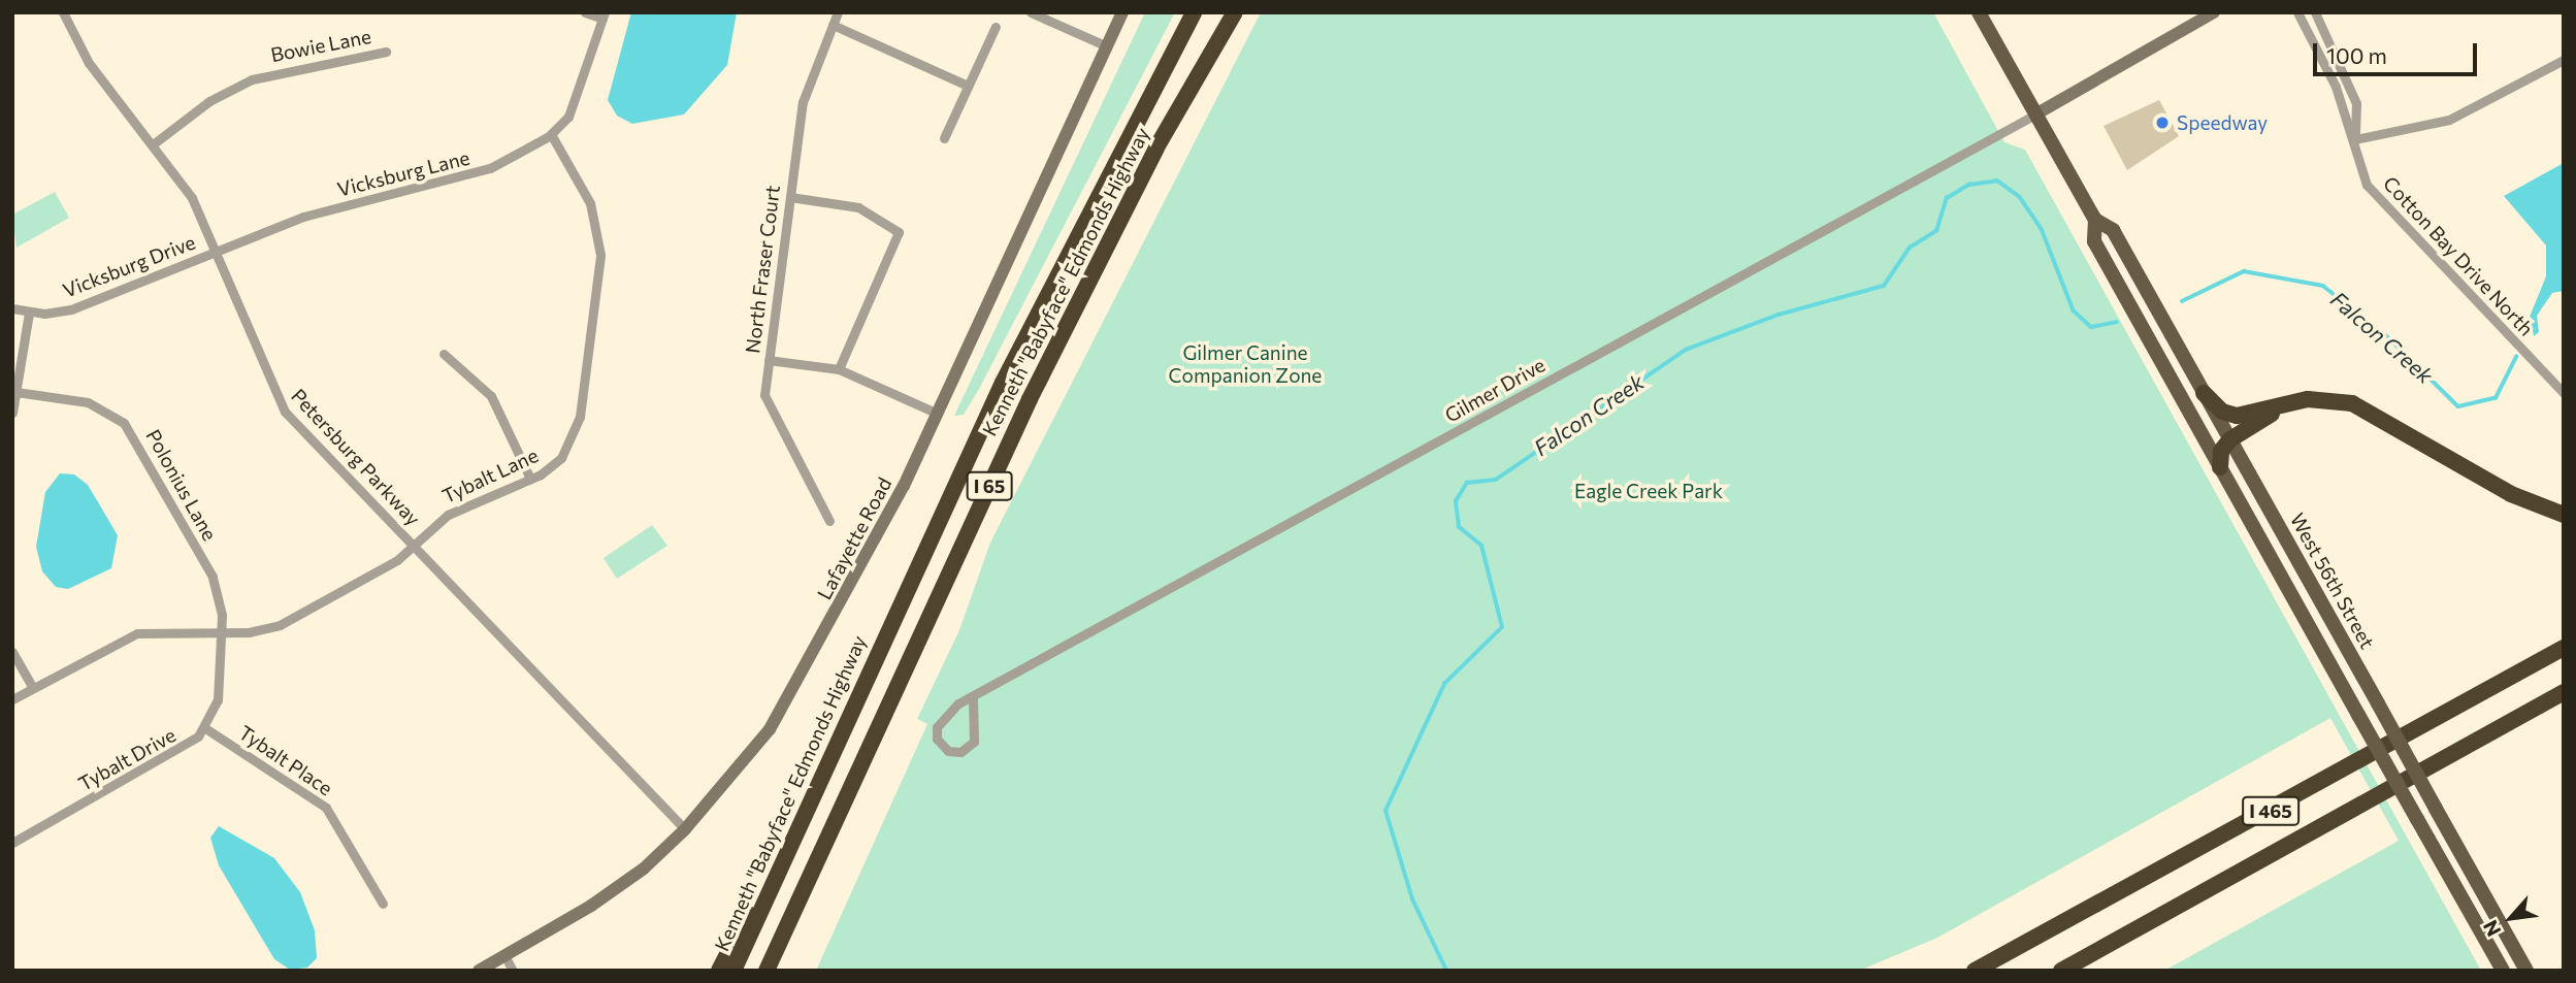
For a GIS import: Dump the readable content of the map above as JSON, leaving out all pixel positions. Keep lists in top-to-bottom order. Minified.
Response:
{"streets":{"highway":["Kenneth \"Babyface\" Edmonds Highway","I 65","I 465"],"main road":["Lafayette Road","West 56th Street"],"street":["Bowie Lane","Vicksburg Lane","Cotton Bay Drive North","Vicksburg Drive","North Fraser Court","Gilmer Drive","Petersburg Parkway","Tybalt Lane","Polonius Lane","Tybalt Drive","Tybalt Place"]},"crossings":[["Bowie Lane","Petersburg Parkway"],["Vicksburg Lane","Vicksburg Drive"],["Vicksburg Lane","Petersburg Parkway"],["Vicksburg Lane","Tybalt Lane"],["Vicksburg Drive","Petersburg Parkway"],["Gilmer Drive","West 56th Street"],["Petersburg Parkway","Tybalt Lane"],["Petersburg Parkway","Lafayette Road"],["Tybalt Lane","Polonius Lane"],["Tybalt Lane","Tybalt Drive"],["Polonius Lane","Tybalt Drive"],["Tybalt Drive","Tybalt Place"]],"water":["Falcon Creek"],"parks":["Gilmer Canine Companion Zone","Eagle Creek Park"],"places":["Speedway"],"scale_bar":"100 m","north":"bottom left"}
